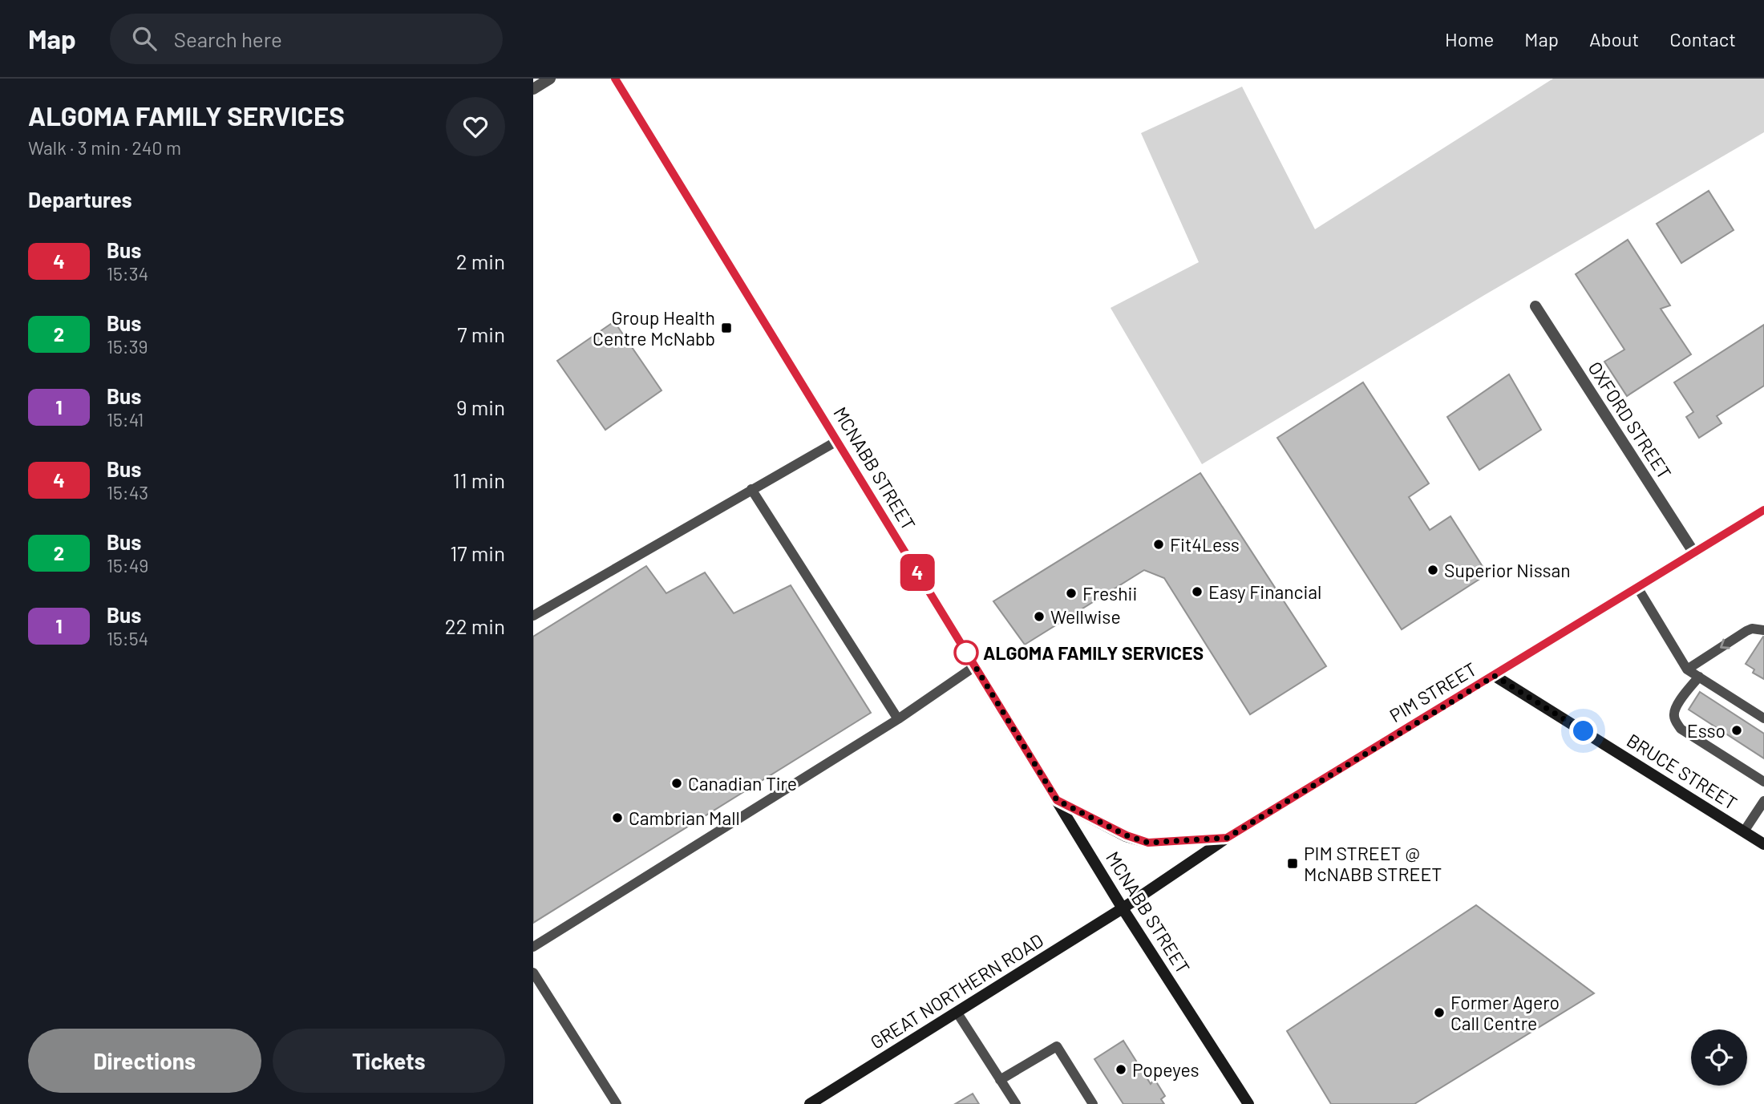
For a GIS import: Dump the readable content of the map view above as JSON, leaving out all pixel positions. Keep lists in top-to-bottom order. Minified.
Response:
{"streets":{"main road":["MCNABB STREET","PIM STREET","BRUCE STREET","GREAT NORTHERN ROAD"],"street":["OXFORD STREET"]},"crossings":[["OXFORD STREET","PIM STREET"],["MCNABB STREET","PIM STREET"],["MCNABB STREET","GREAT NORTHERN ROAD"],["PIM STREET","BRUCE STREET"],["PIM STREET","GREAT NORTHERN ROAD"]],"places":{"transit":["Group Health Centre McNabb","PIM STREET @ McNABB STREET"],"other":["Fit4Less","Superior Nissan","Easy Financial","Freshii","Wellwise","ALGOMA FAMILY SERVICES","Esso","Canadian Tire","Cambrian Mall","Former Agero Call Centre","Popeyes"]},"lines":["bus line 4"],"page":{"header":"Map","search":"Search here","nav":["Home","Map","About","Contact"],"heading":[["ALGOMA FAMILY SERVICES","Walk · 3 min · 240 m"],"Departures"],"on_map":"4","list":[{"mark":"4","name":"Bus","note":"15:34","value":"2 min"},{"mark":"2","name":"Bus","note":"15:39","value":"7 min"},{"mark":"1","name":"Bus","note":"15:41","value":"9 min"},{"mark":"4","name":"Bus","note":"15:43","value":"11 min"},{"mark":"2","name":"Bus","note":"15:49","value":"17 min"},{"mark":"1","name":"Bus","note":"15:54","value":"22 min"}],"buttons":["Directions","Tickets"]}}
